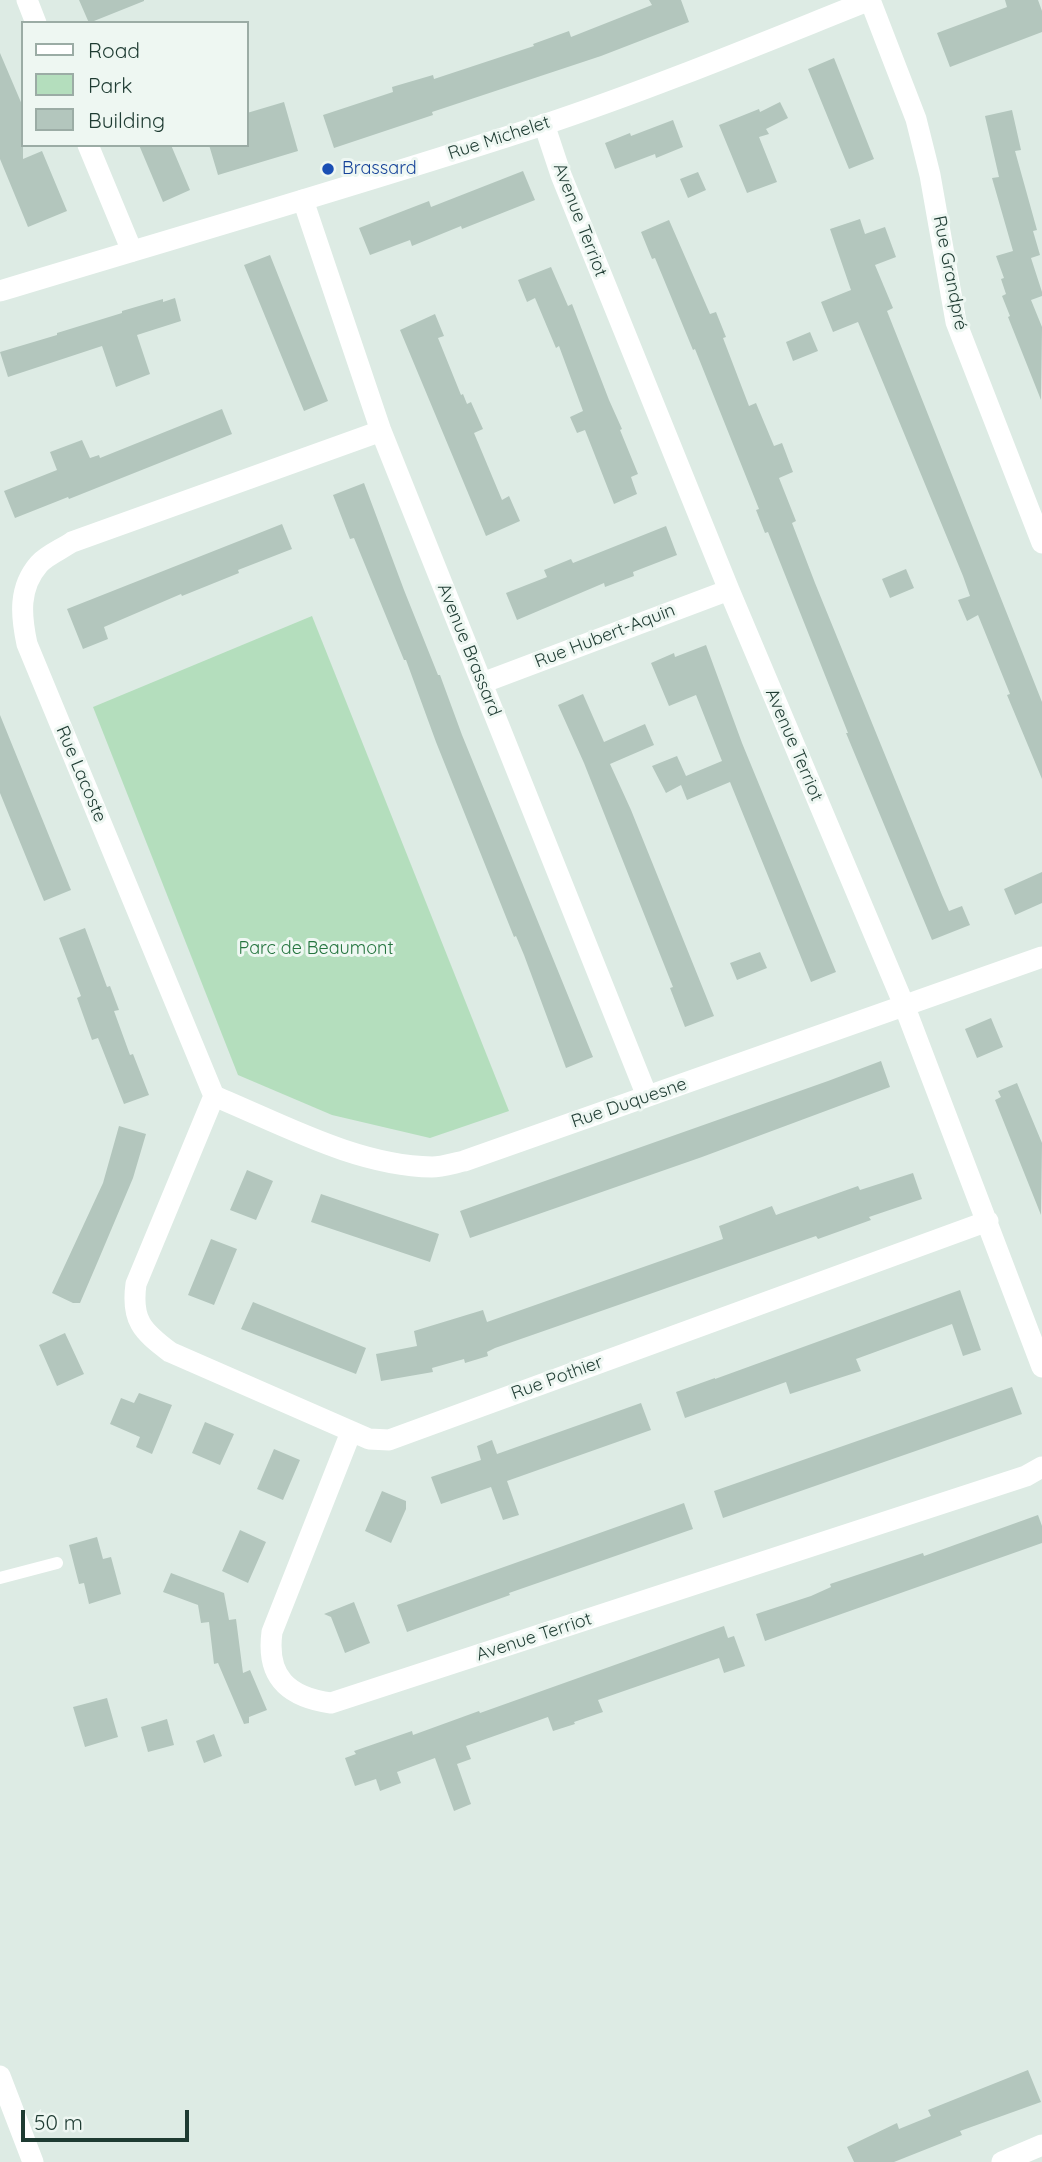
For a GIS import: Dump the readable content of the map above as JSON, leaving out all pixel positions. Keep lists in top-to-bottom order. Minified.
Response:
{"streets":{"street":["Rue Michelet","Avenue Terriot","Rue Grandpré","Rue Hubert-Aquin","Avenue Brassard","Rue Lacoste","Rue Duquesne","Rue Pothier"]},"crossings":[["Rue Michelet","Avenue Terriot"],["Rue Michelet","Rue Grandpré"],["Rue Michelet","Avenue Brassard"],["Avenue Terriot","Rue Hubert-Aquin"],["Avenue Terriot","Rue Duquesne"],["Avenue Terriot","Rue Pothier"],["Rue Hubert-Aquin","Avenue Brassard"],["Avenue Brassard","Rue Lacoste"],["Avenue Brassard","Rue Duquesne"],["Rue Lacoste","Rue Duquesne"],["Rue Lacoste","Rue Pothier"],["Rue Duquesne","Rue Pothier"]],"parks":["Parc de Beaumont"],"places":["Brassard"],"legend":["Road","Park","Building"],"scale_bar":"50 m"}
